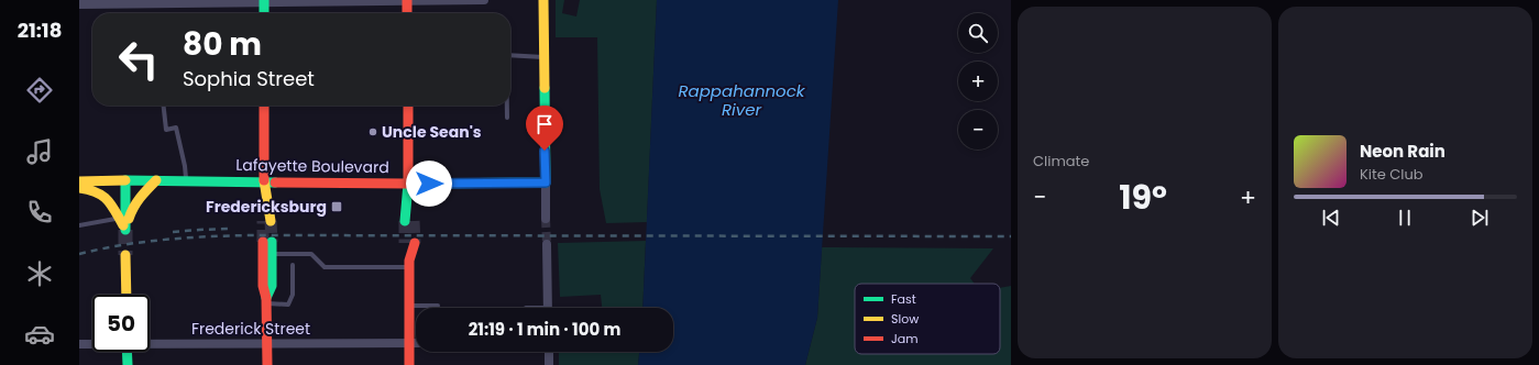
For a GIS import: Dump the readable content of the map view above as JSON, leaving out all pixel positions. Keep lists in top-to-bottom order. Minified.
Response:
{"streets":{"main road":["Lafayette Boulevard"],"street":["Frederick Street"]},"water":["Rappahannock River"],"places":{"other":["Uncle Sean's"],"transit":["Fredericksburg"]},"legend":["Fast","Slow","Jam"],"page":{"tabs":"21:18","tile":"Climate","map_buttons":["+","−"],"turn":["80 m","Sophia Street"],"song":["Neon Rain","Kite Club"],"heat":["−","19°","+"],"limit":"50","trip":"21:19 · 1 min · 100 m"}}
